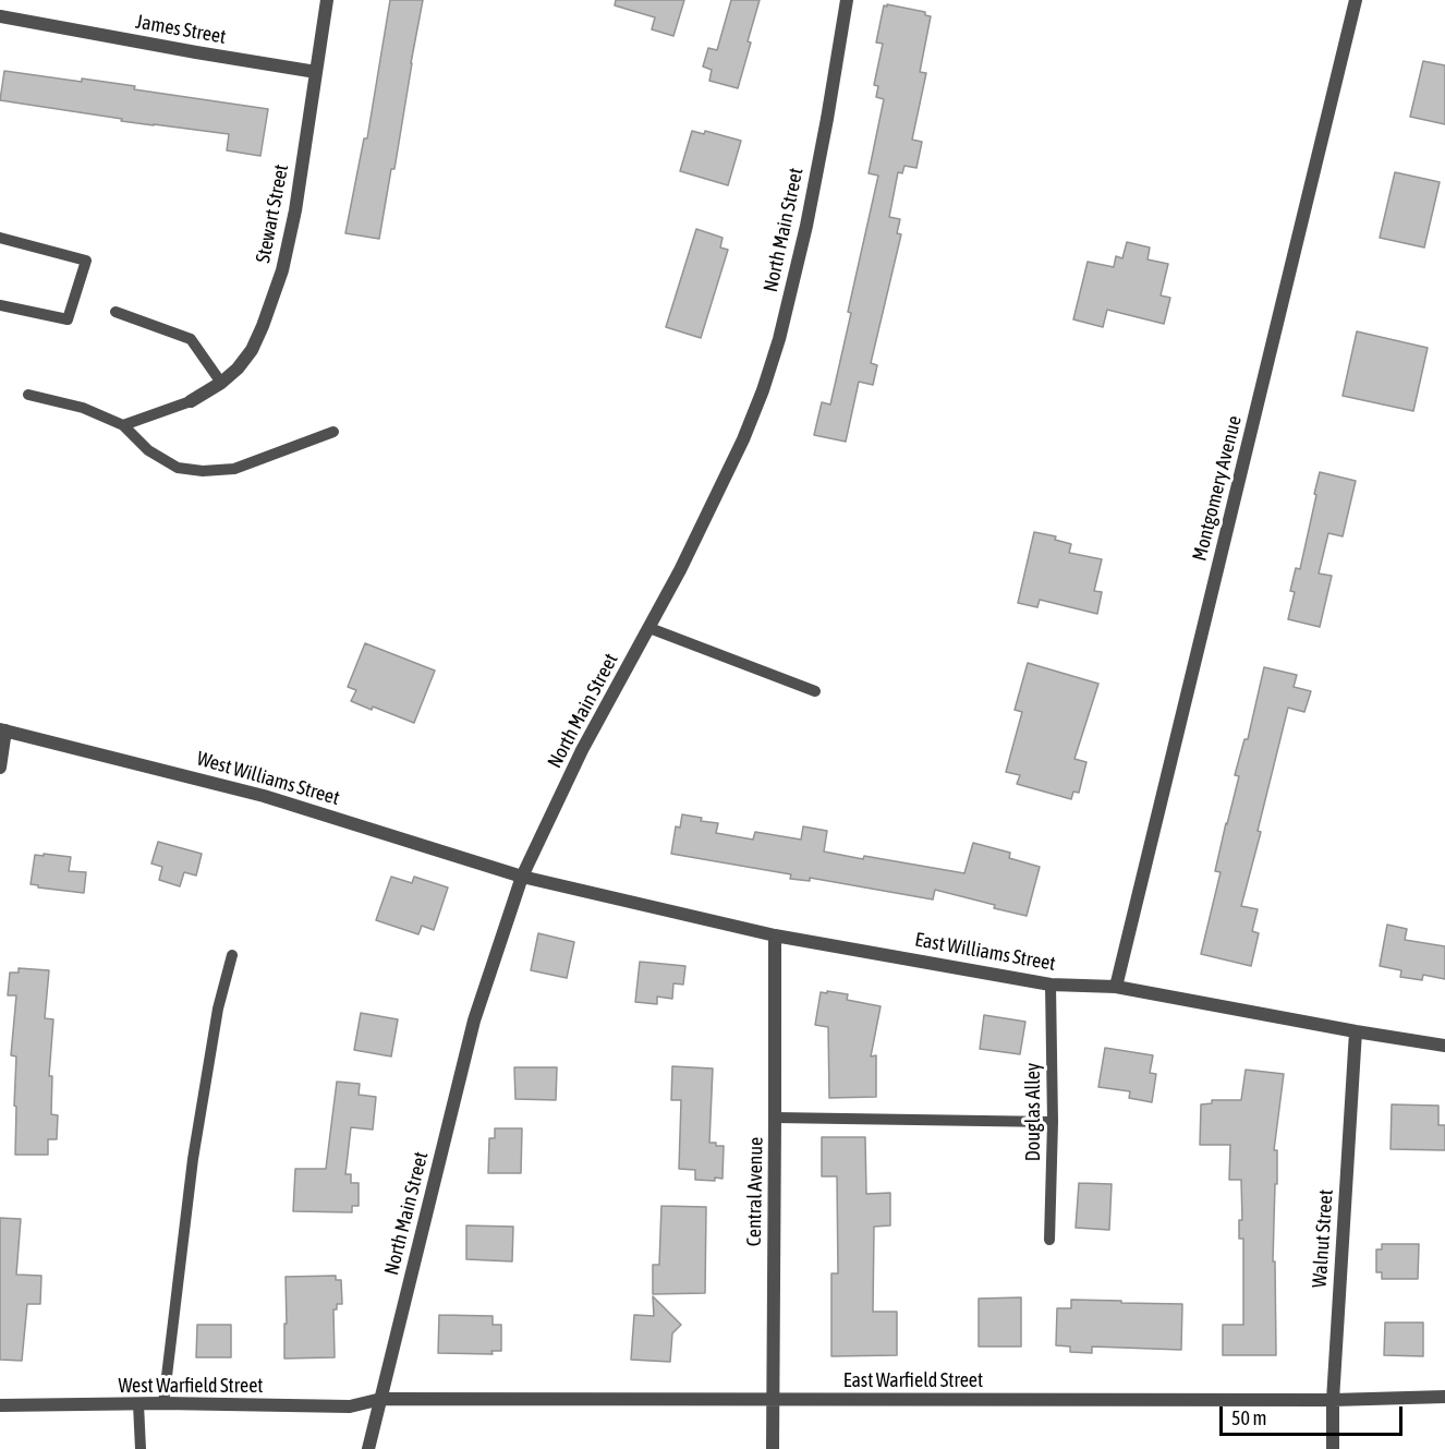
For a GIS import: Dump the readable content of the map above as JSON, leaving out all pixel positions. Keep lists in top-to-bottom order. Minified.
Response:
{"streets":{"street":["James Street","Stewart Street","North Main Street","Montgomery Avenue","West Williams Street","East Williams Street","Central Avenue","Walnut Street","East Warfield Street","West Warfield Street"],"lane":["Douglas Alley"]},"crossings":[["James Street","Stewart Street"],["North Main Street","West Williams Street"],["North Main Street","East Williams Street"],["North Main Street","East Warfield Street"],["North Main Street","West Warfield Street"],["Montgomery Avenue","East Williams Street"],["West Williams Street","East Williams Street"],["East Williams Street","Douglas Alley"],["East Williams Street","Central Avenue"],["East Williams Street","Walnut Street"],["Central Avenue","East Warfield Street"],["Walnut Street","East Warfield Street"],["East Warfield Street","West Warfield Street"]],"scale_bar":"50 m"}
